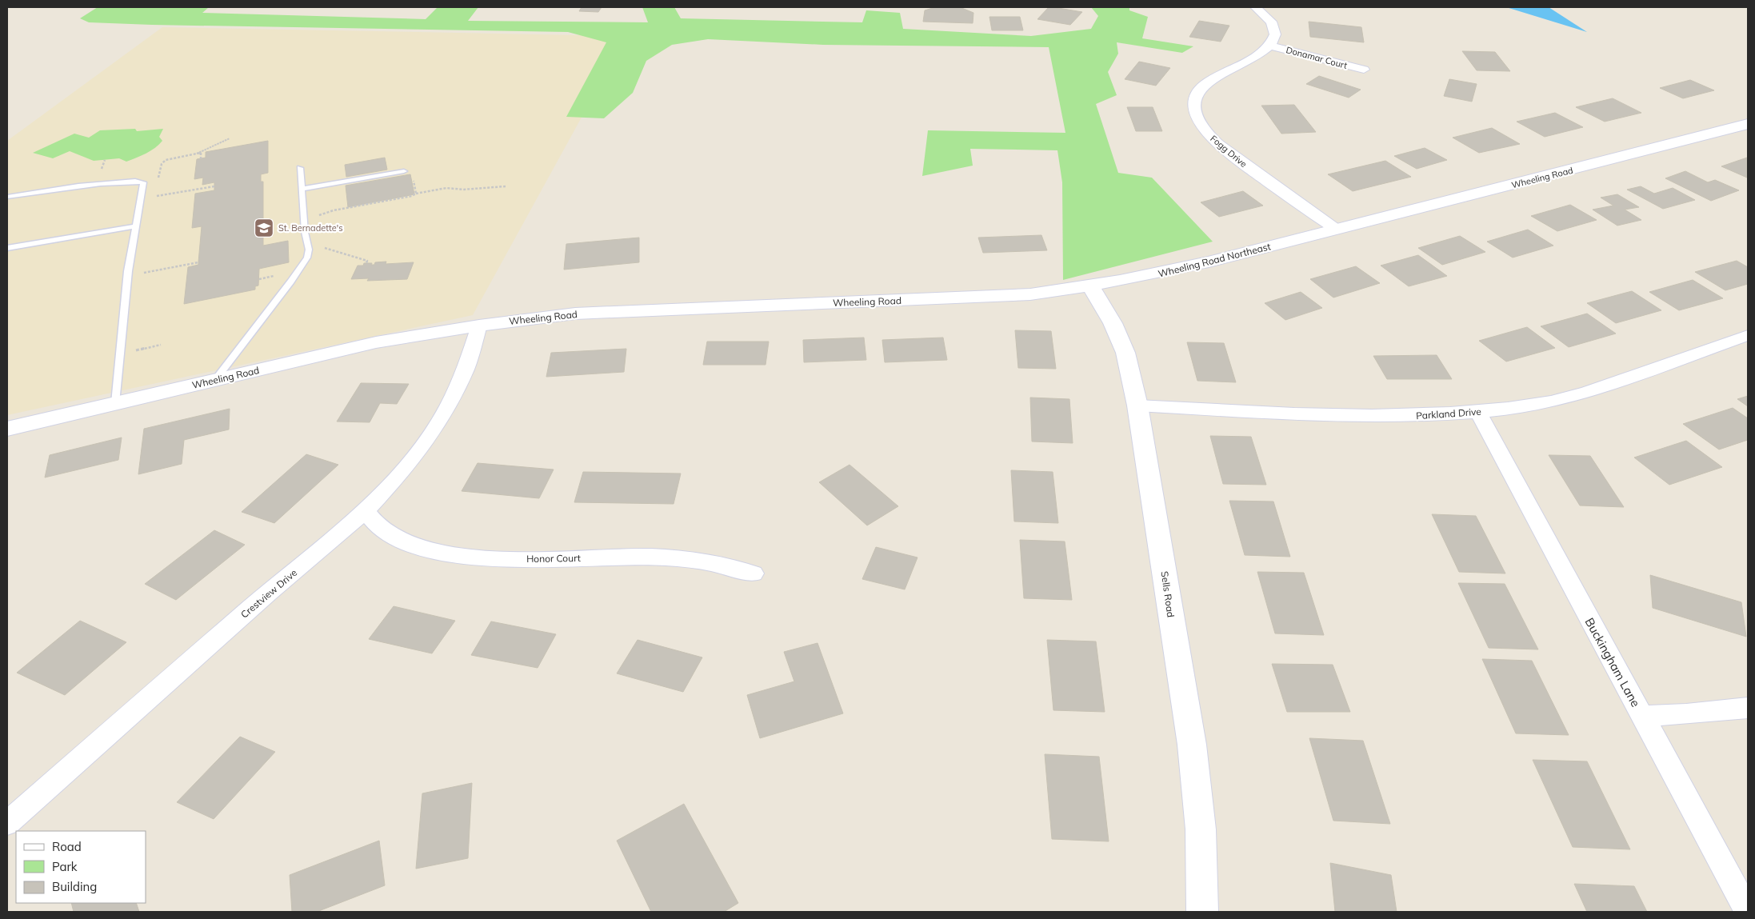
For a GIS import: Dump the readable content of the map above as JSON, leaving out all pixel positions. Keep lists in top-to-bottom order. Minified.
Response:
{"streets":{"street":["Donamar Court","Fogg Drive","Wheeling Road","Wheeling Road Northeast","Parkland Drive","Honor Court","Crestview Drive","Sells Road","Buckingham Lane"]},"crossings":[["Donamar Court","Fogg Drive"],["Fogg Drive","Wheeling Road"],["Fogg Drive","Wheeling Road Northeast"],["Wheeling Road","Wheeling Road Northeast"],["Wheeling Road","Crestview Drive"],["Wheeling Road","Sells Road"],["Wheeling Road Northeast","Sells Road"],["Parkland Drive","Sells Road"],["Parkland Drive","Buckingham Lane"],["Honor Court","Crestview Drive"]],"places":{"school or university":["St. Bernadette's"]},"legend":["Road","Park","Building"]}
